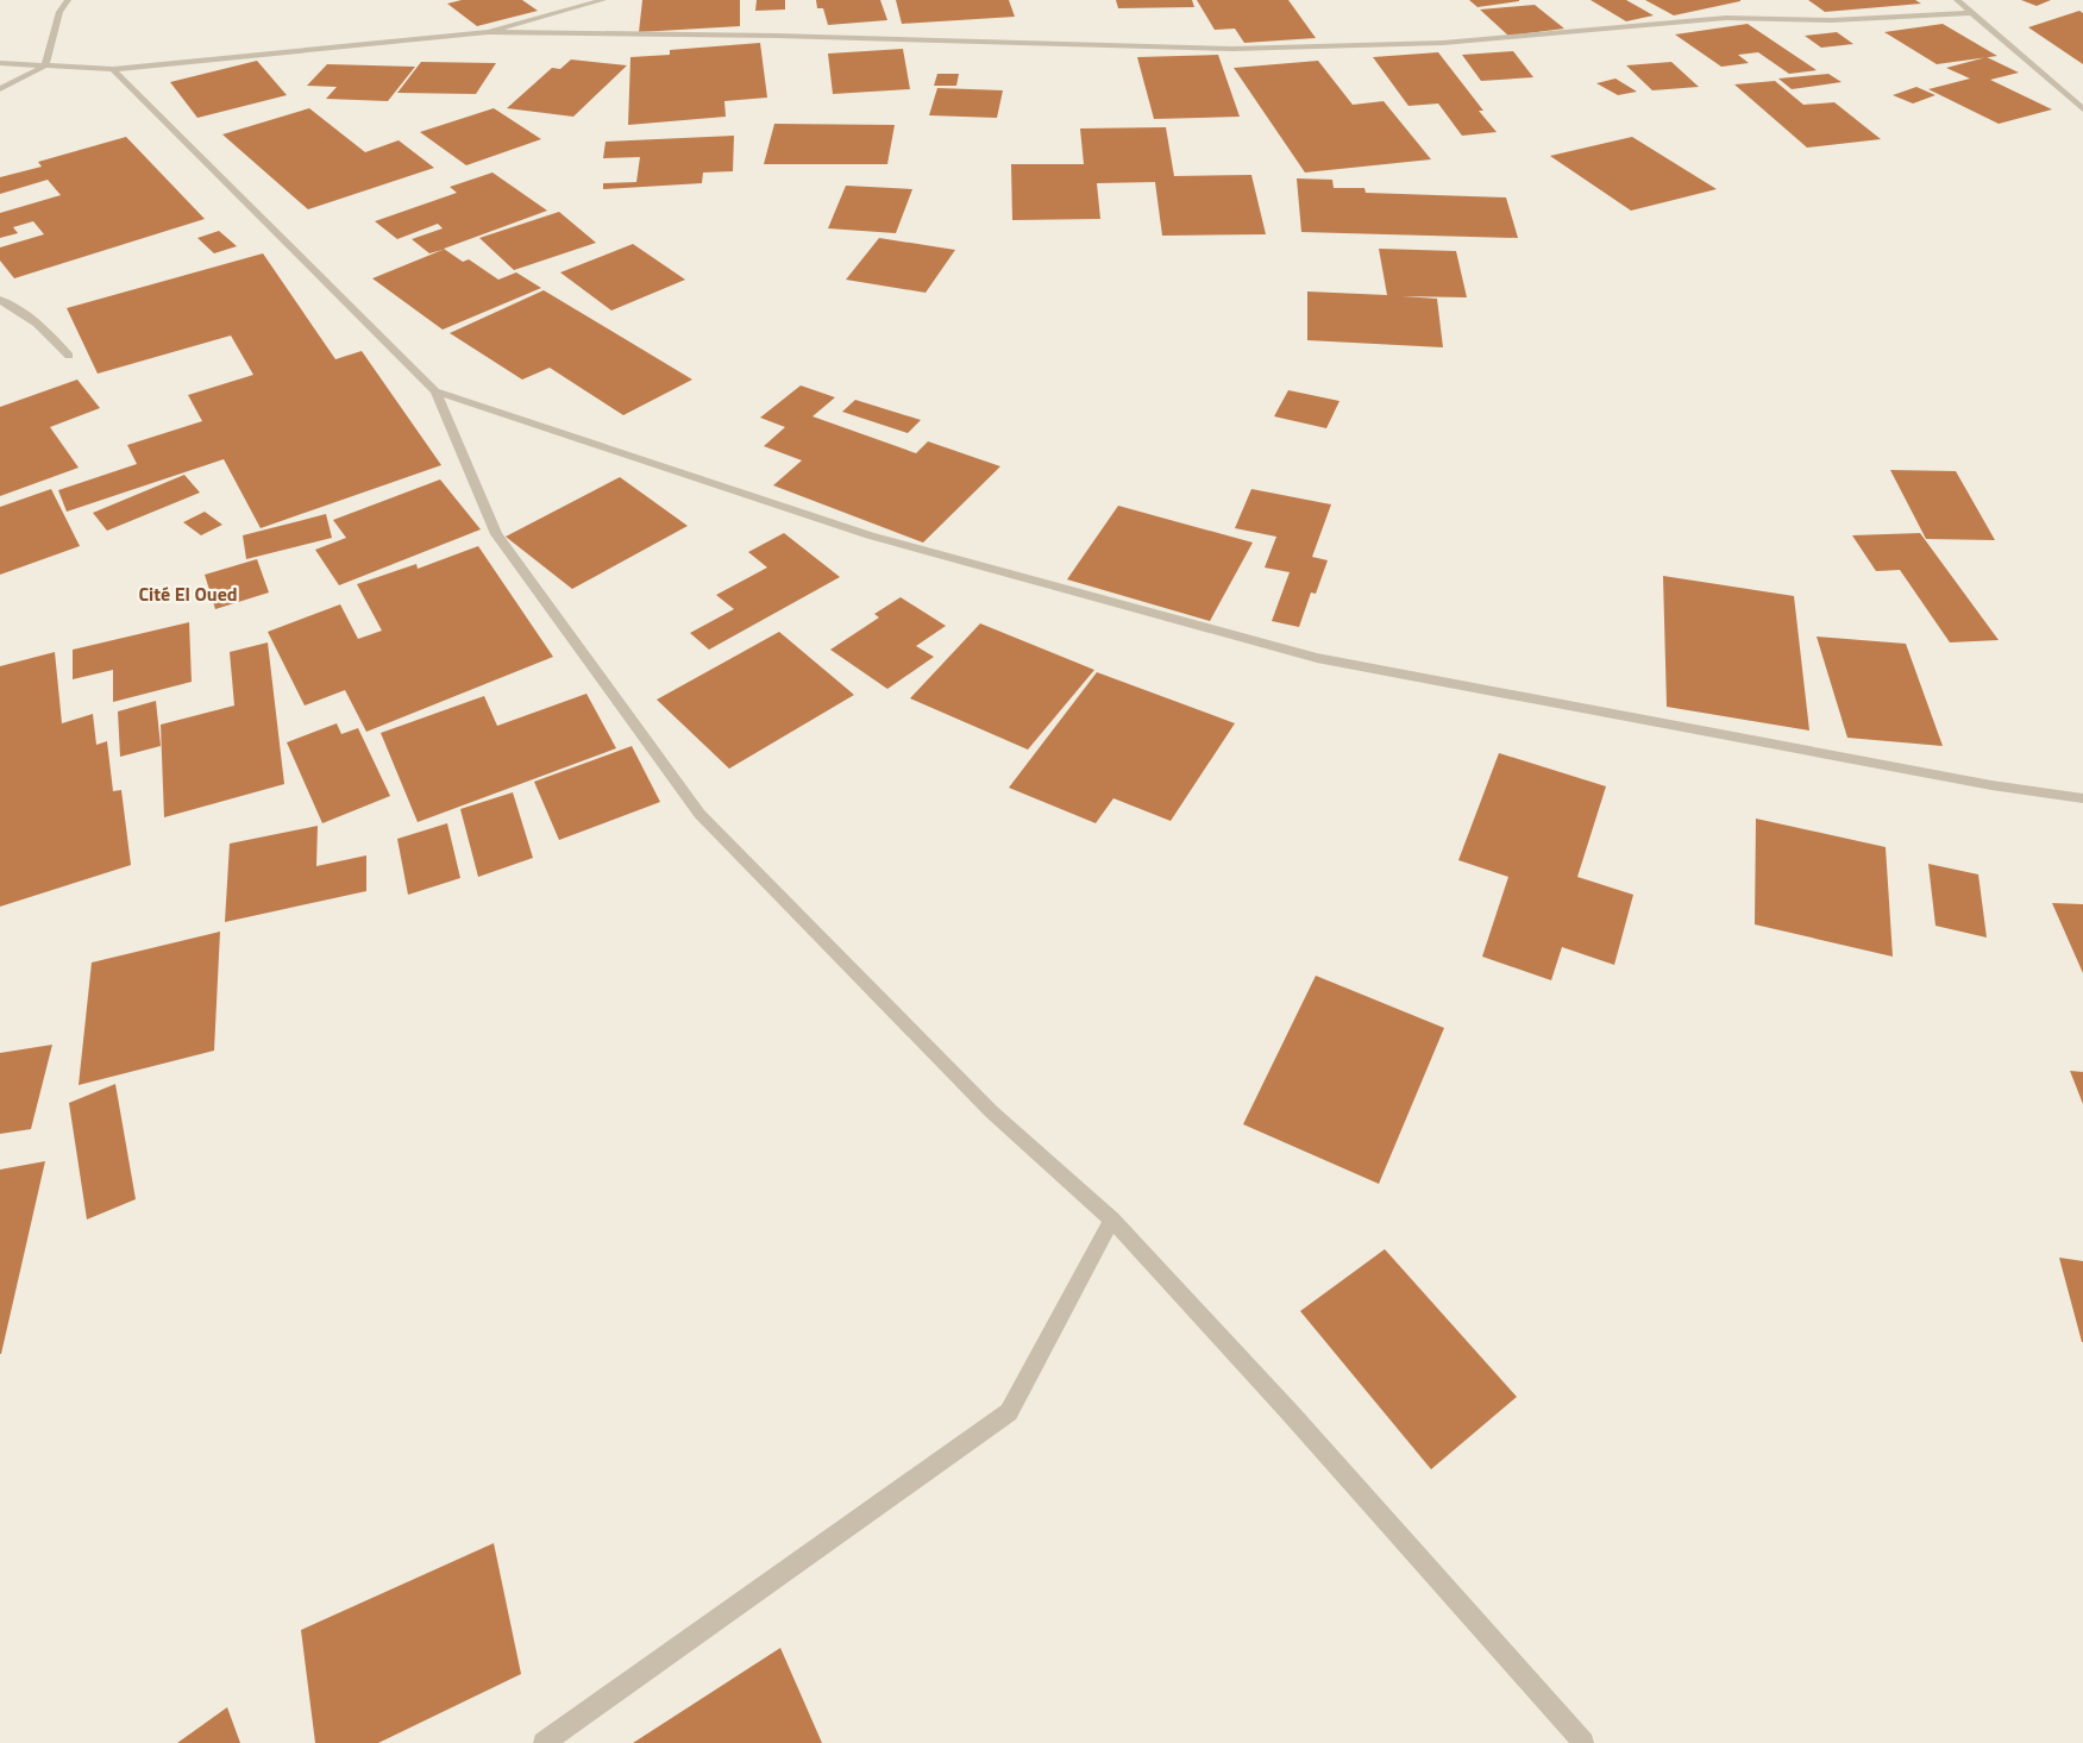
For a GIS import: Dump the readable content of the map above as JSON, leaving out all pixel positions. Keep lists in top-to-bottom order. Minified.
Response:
{"districts":["Cité El Oued"]}
